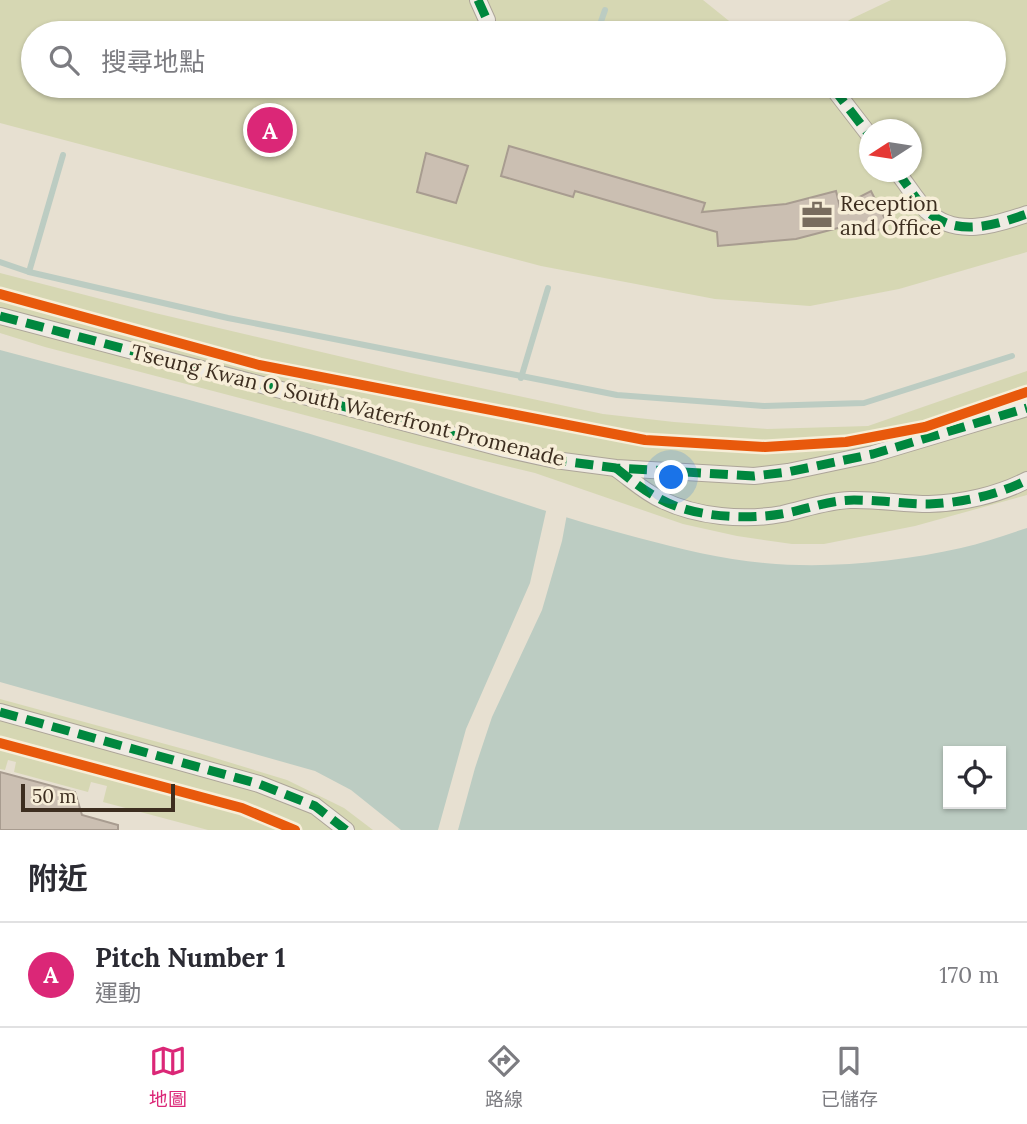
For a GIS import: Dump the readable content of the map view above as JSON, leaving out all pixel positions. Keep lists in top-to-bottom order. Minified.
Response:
{"streets":{"street":["Tseung Kwan O South Waterfront Promenade"]},"places":{"office":["Reception and Office"]},"scale_bar":"50 m","north":"left","page":{"search":"搜尋地點","pins":"A","scale":"50 m","heading":"附近","list":[{"mark":"A","name":"Pitch Number 1","note":"運動","value":"170 m"}],"nav":["地圖","路線","已儲存"]}}
